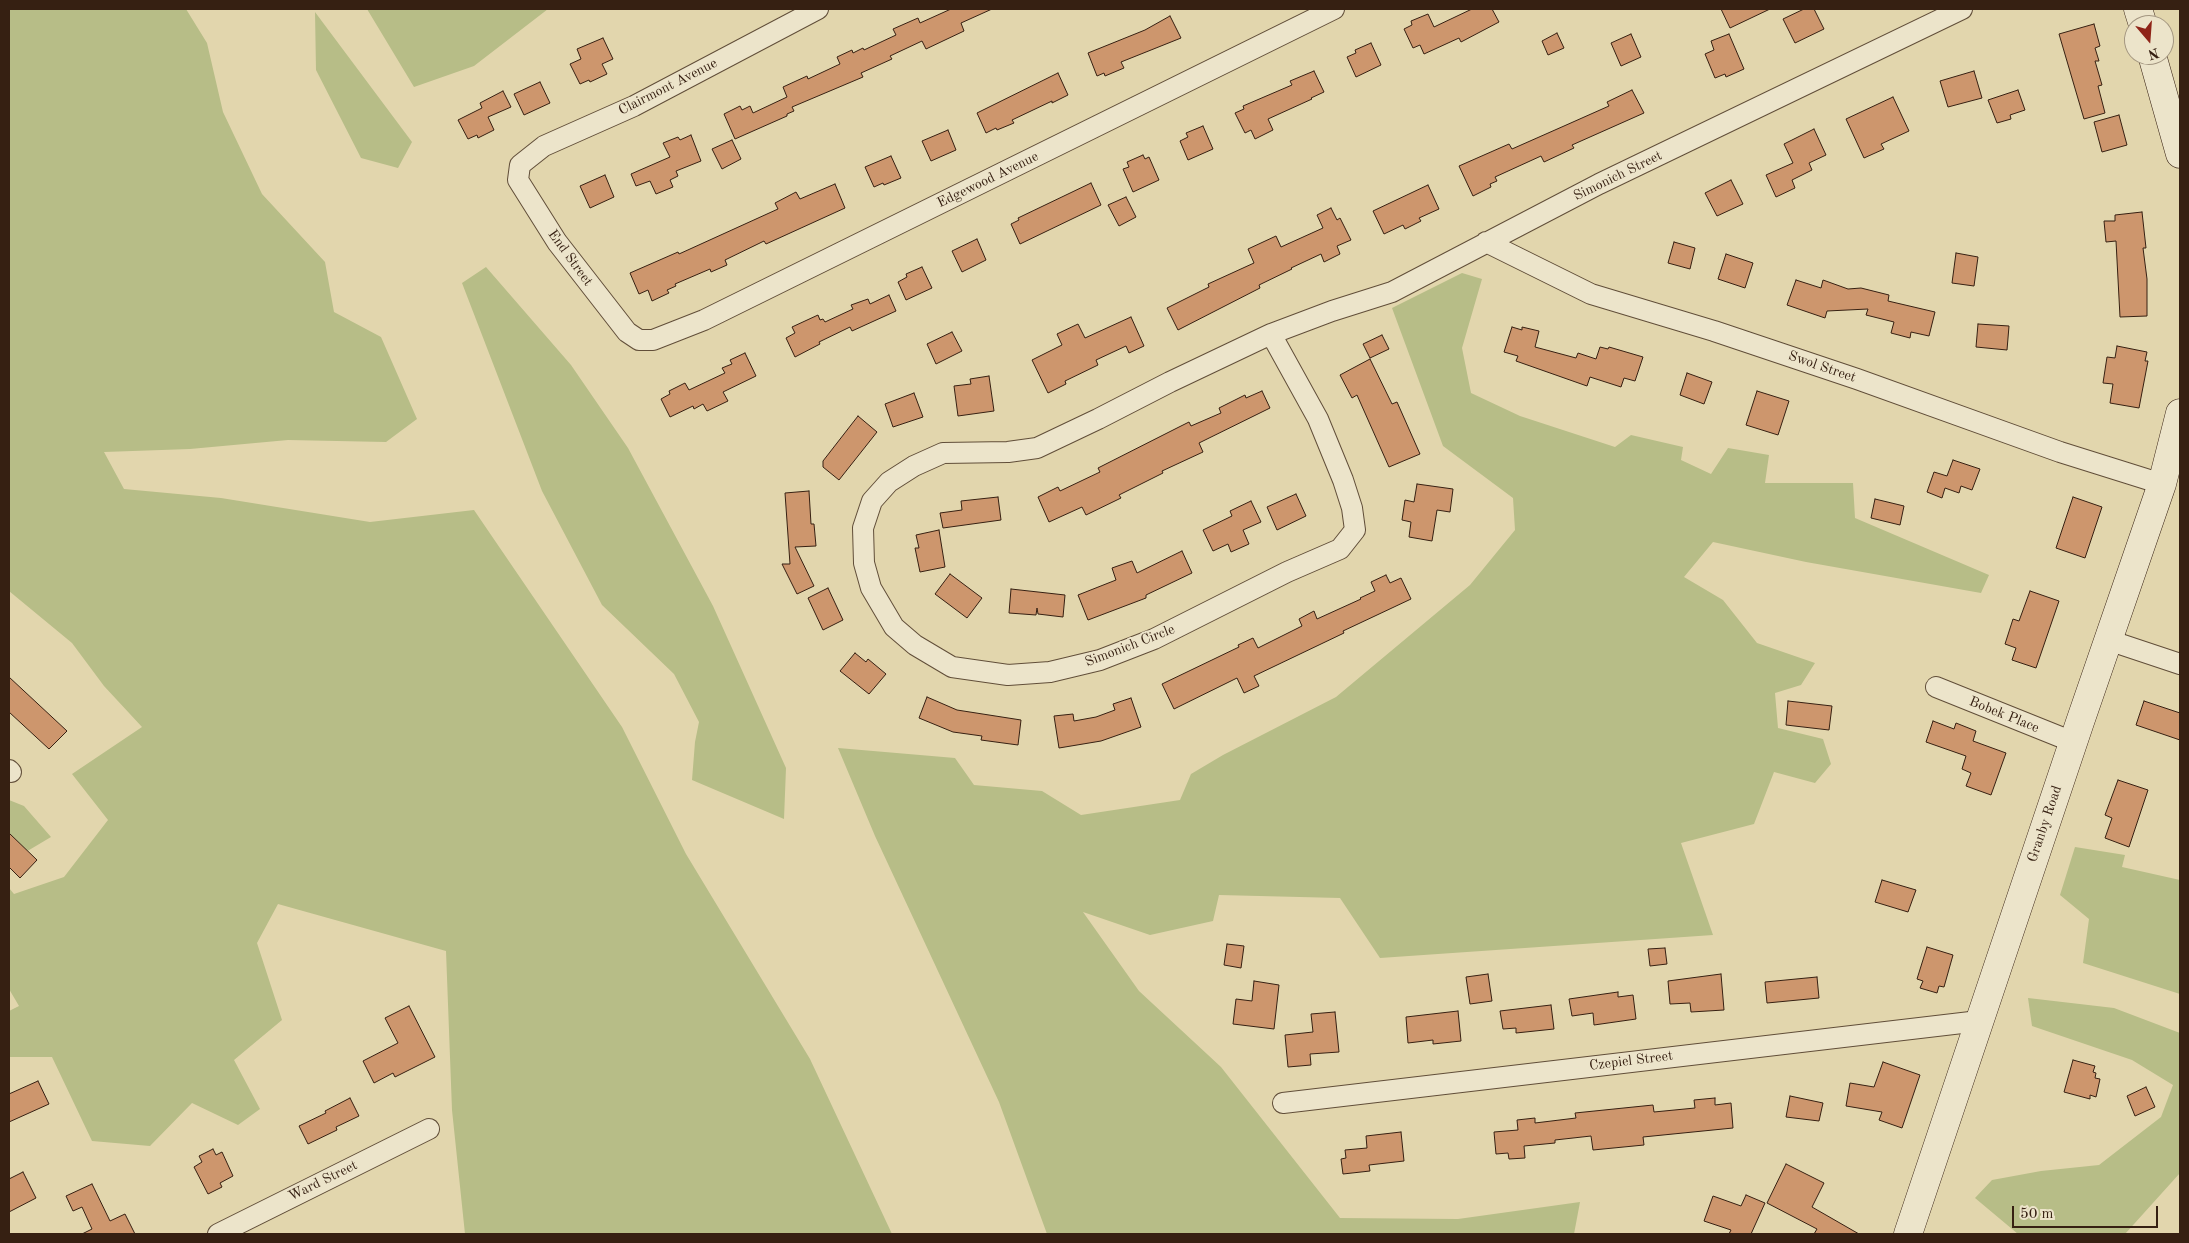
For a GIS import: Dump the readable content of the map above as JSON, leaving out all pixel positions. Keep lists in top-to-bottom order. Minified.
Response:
{"streets":{"main road":["Granby Road"],"street":["Clairmont Avenue","Simonich Street","Edgewood Avenue","End Street","Swol Street","Simonich Circle","Bobek Place","Czepiel Street","Ward Street"]},"crossings":[["Clairmont Avenue","End Street"],["Simonich Street","Swol Street"],["Simonich Street","Simonich Circle"],["Edgewood Avenue","End Street"],["Swol Street","Granby Road"],["Bobek Place","Granby Road"],["Granby Road","Czepiel Street"]],"scale_bar":"50 m","north":"bottom"}
